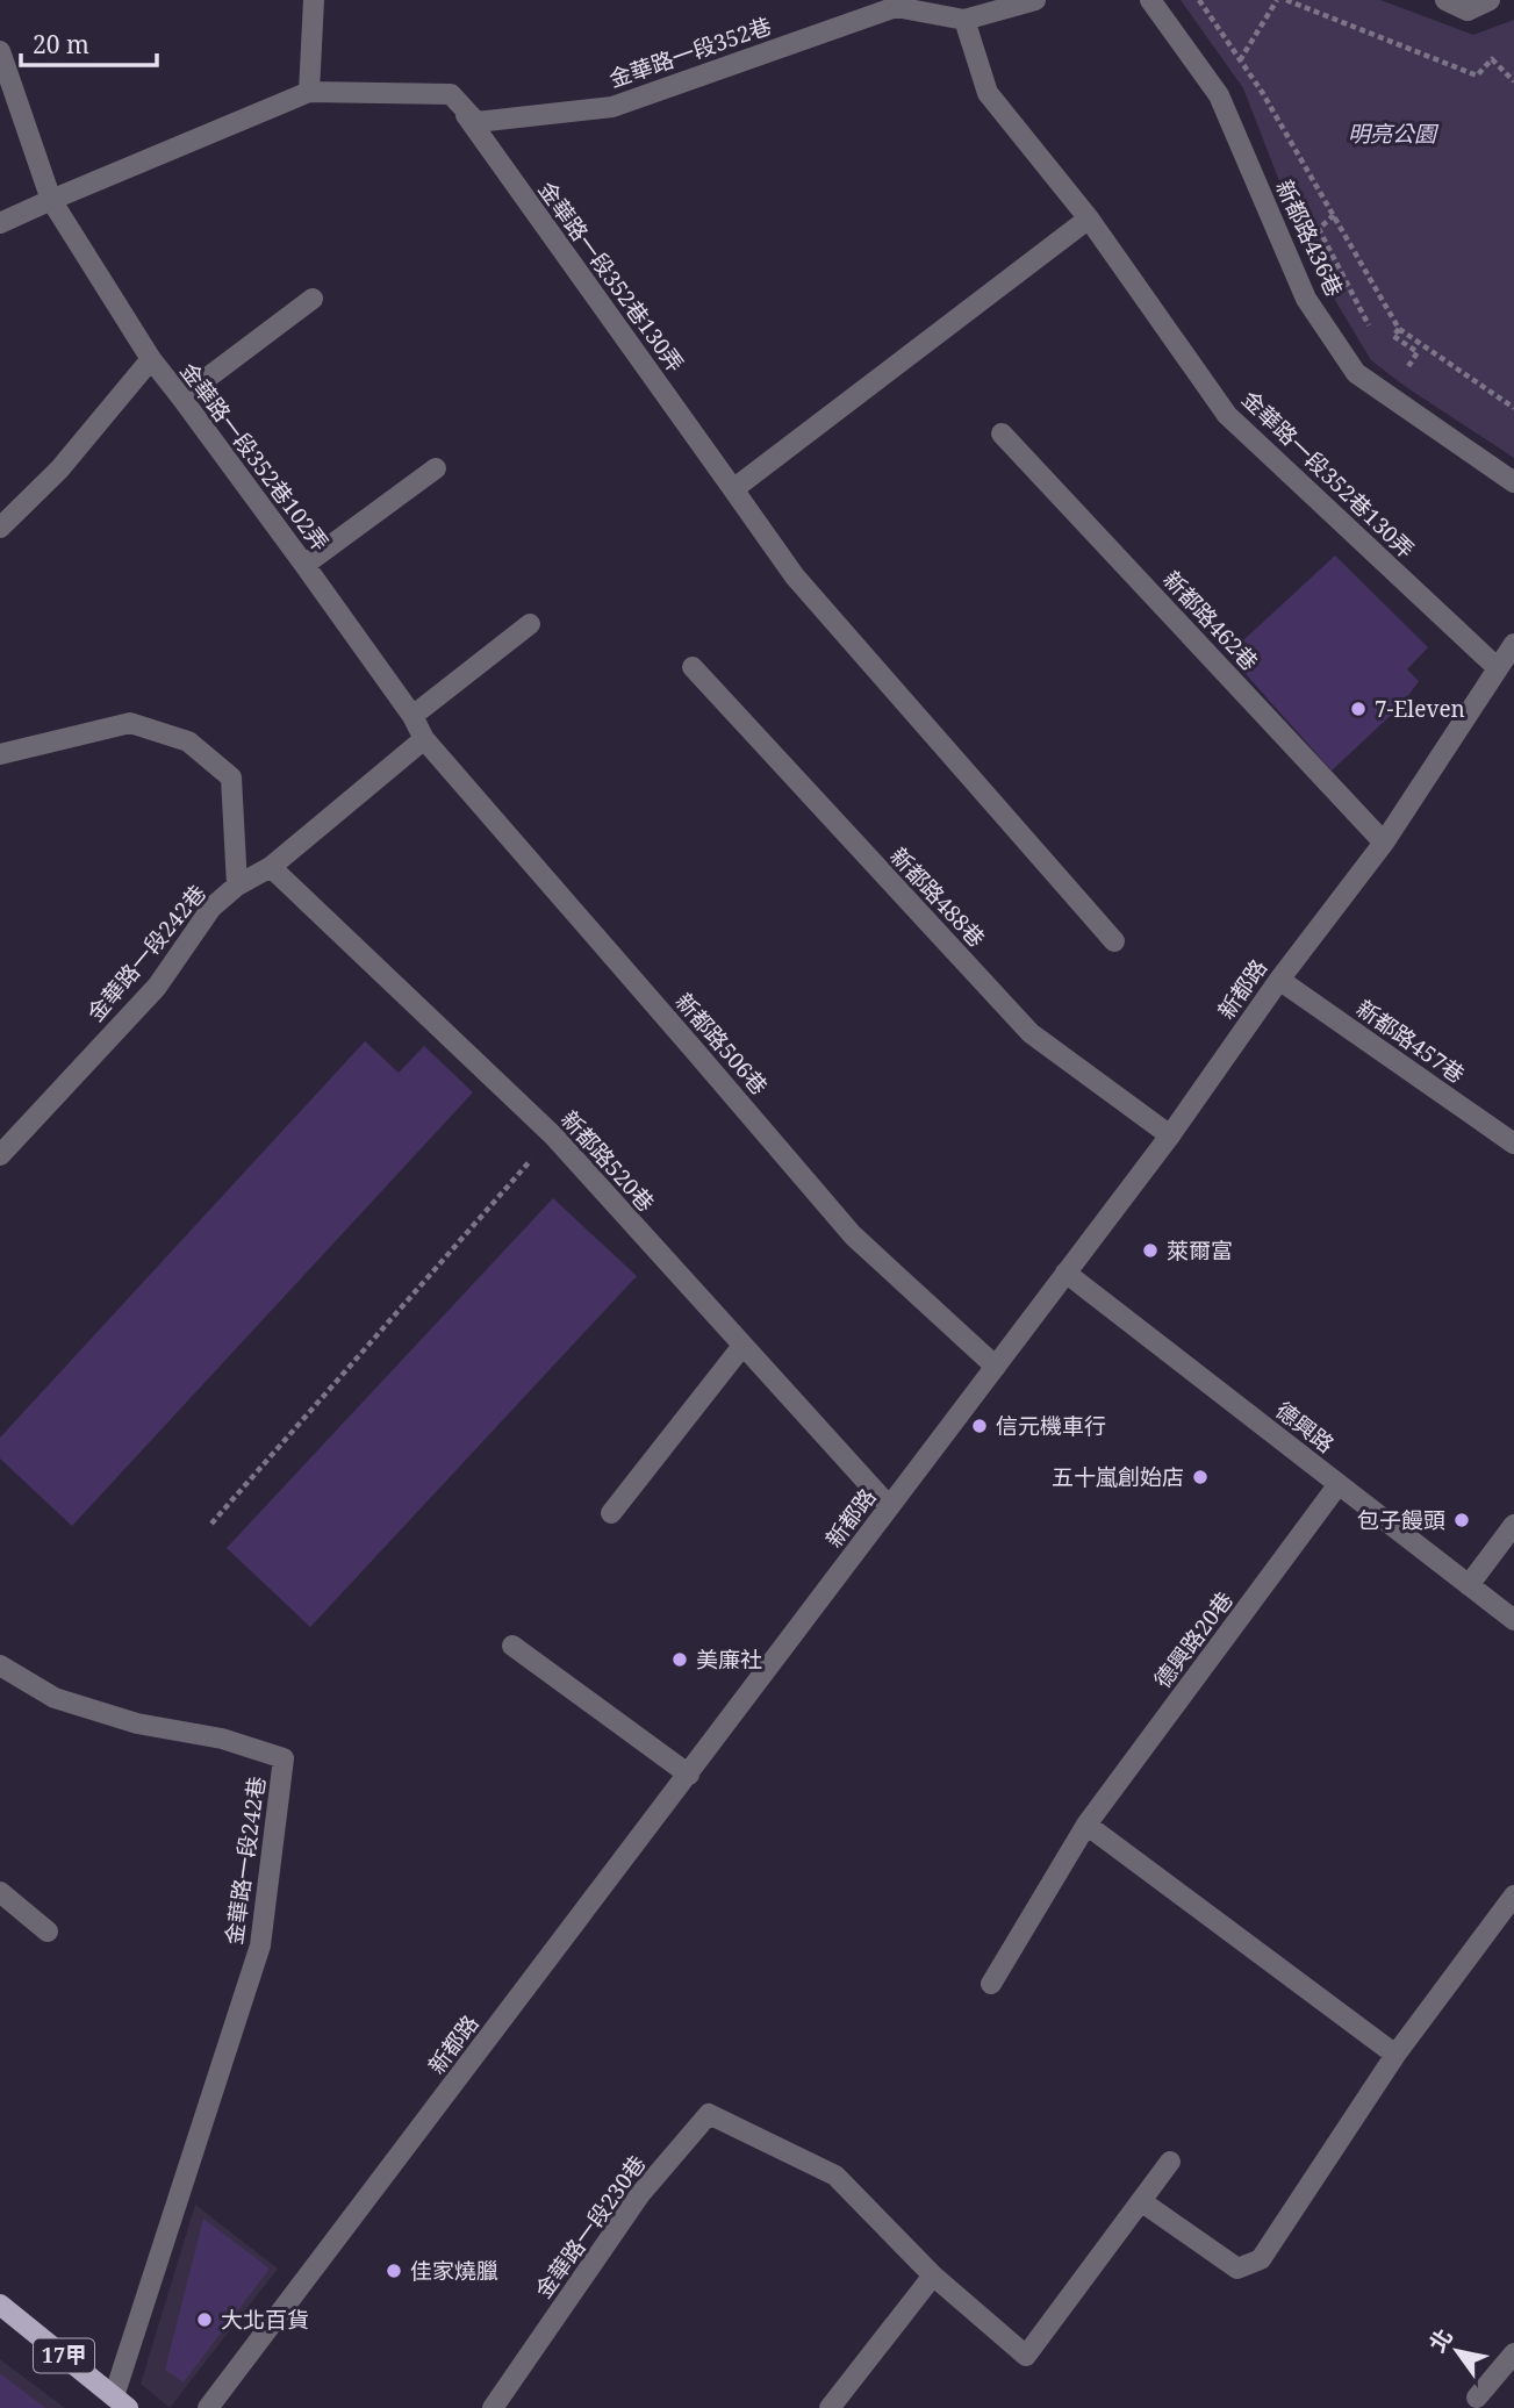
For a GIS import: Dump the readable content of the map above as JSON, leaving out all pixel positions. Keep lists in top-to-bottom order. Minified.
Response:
{"streets":{"main road":["17甲"],"street":["金華路一段352巷","新都路436巷","金華路一段352巷130弄","金華路一段352巷102弄","新都路462巷","新都路488巷","金華路一段242巷","新都路","新都路457巷","新都路506巷","新都路520巷","德興路","德興路20巷","金華路一段230巷"]},"crossings":[["金華路一段352巷","金華路一段352巷130弄"],["金華路一段352巷130弄","新都路"],["金華路一段352巷102弄","金華路一段242巷"],["金華路一段352巷102弄","新都路506巷"],["新都路462巷","新都路"],["新都路488巷","新都路"],["金華路一段242巷","新都路506巷"],["金華路一段242巷","新都路520巷"],["金華路一段242巷","17甲"],["新都路","新都路457巷"],["新都路","新都路506巷"],["新都路","新都路520巷"],["新都路","德興路"],["德興路","德興路20巷"]],"parks":["明亮公園"],"places":["7-Eleven","萊爾富","信元機車行","五十嵐創始店","包子饅頭","美廉社","佳家燒臘","大北百貨"],"scale_bar":"20 m","north":"top left"}
